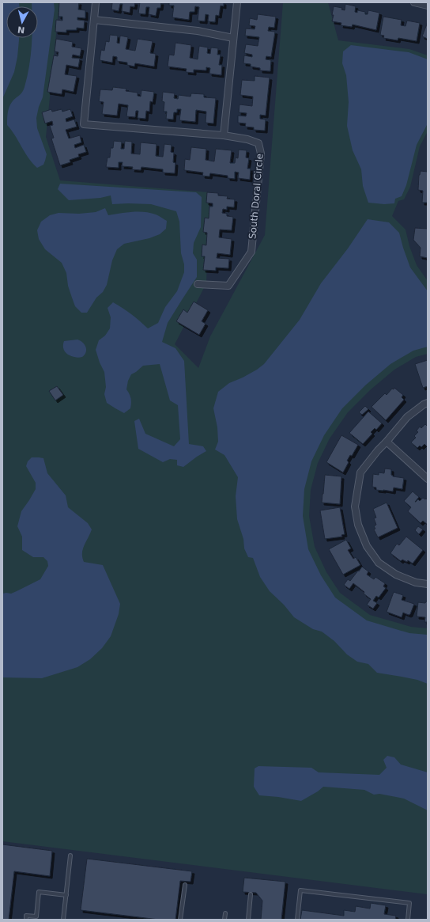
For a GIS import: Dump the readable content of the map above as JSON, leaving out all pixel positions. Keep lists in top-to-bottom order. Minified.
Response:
{"streets":{"street":["South Doral Circle"]},"north":"bottom"}
